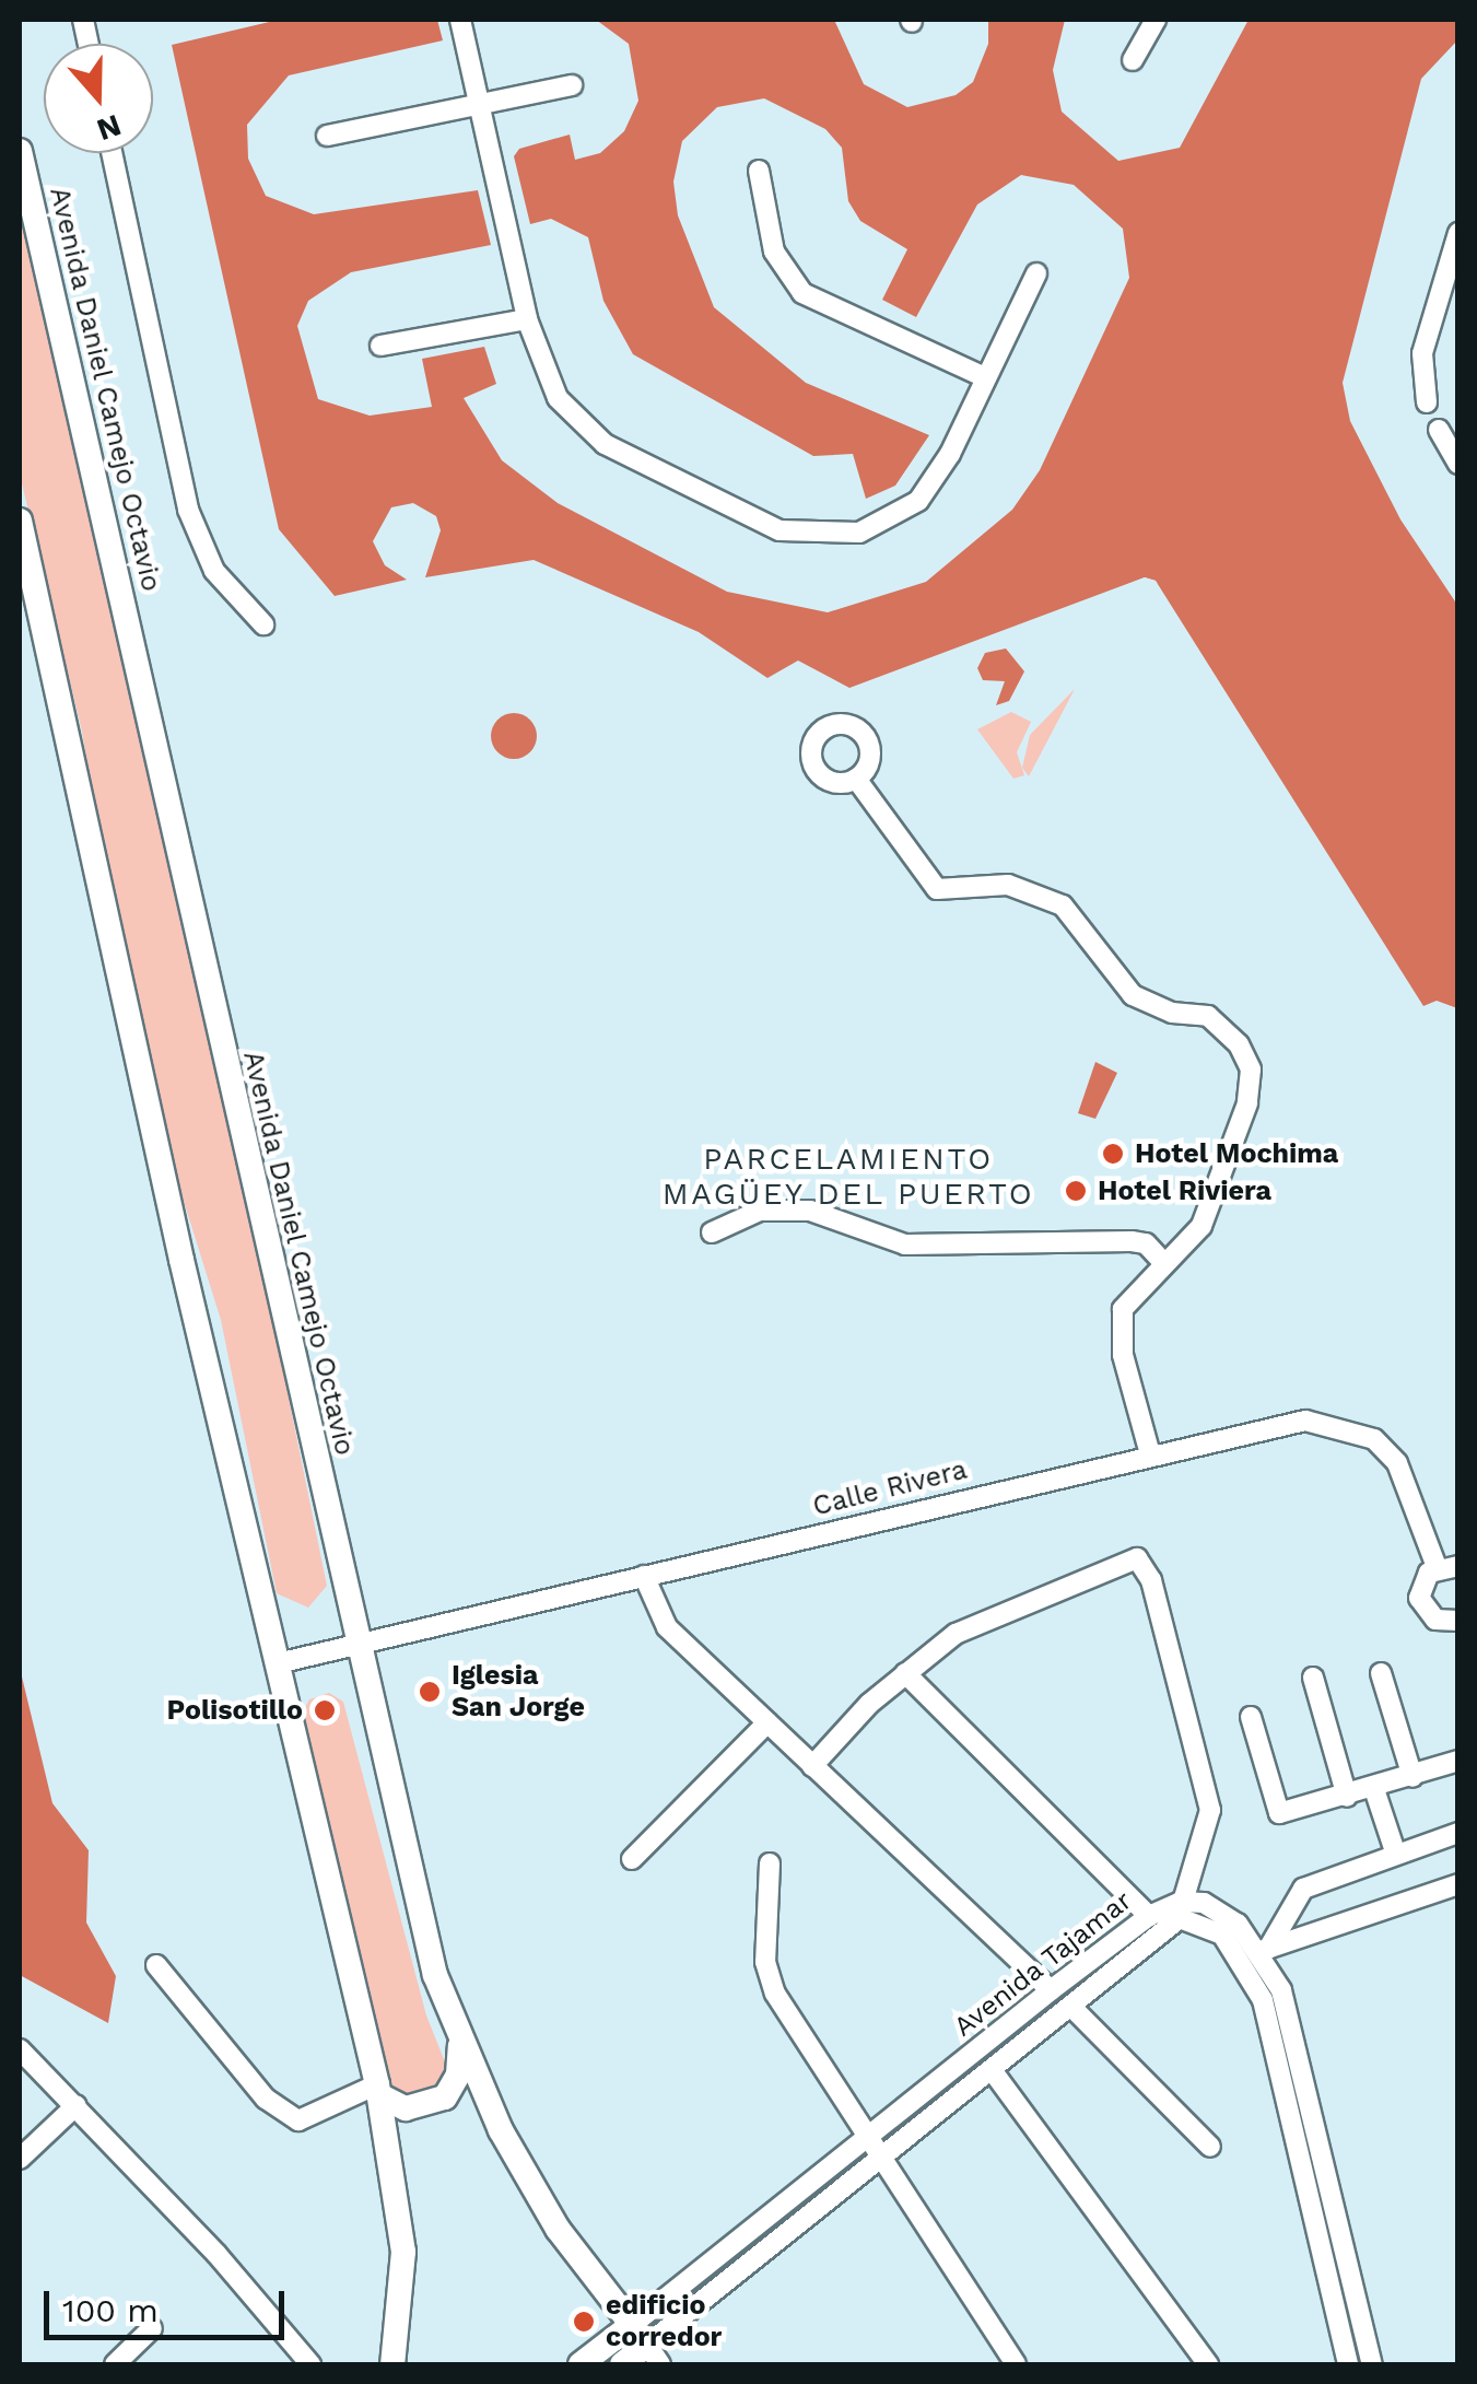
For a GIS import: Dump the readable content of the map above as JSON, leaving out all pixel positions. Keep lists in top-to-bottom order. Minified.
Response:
{"streets":{"main road":["Avenida Daniel Camejo Octavio"],"street":["Calle Rivera","Avenida Tajamar"]},"crossings":[["Avenida Daniel Camejo Octavio","Calle Rivera"],["Avenida Daniel Camejo Octavio","Avenida Tajamar"]],"districts":["PARCELAMIENTO MAGÜEY DEL PUERTO"],"places":["Hotel Mochima","Hotel Riviera","Iglesia San Jorge","Polisotillo","edificio corredor"],"scale_bar":"100 m","north":"bottom"}
